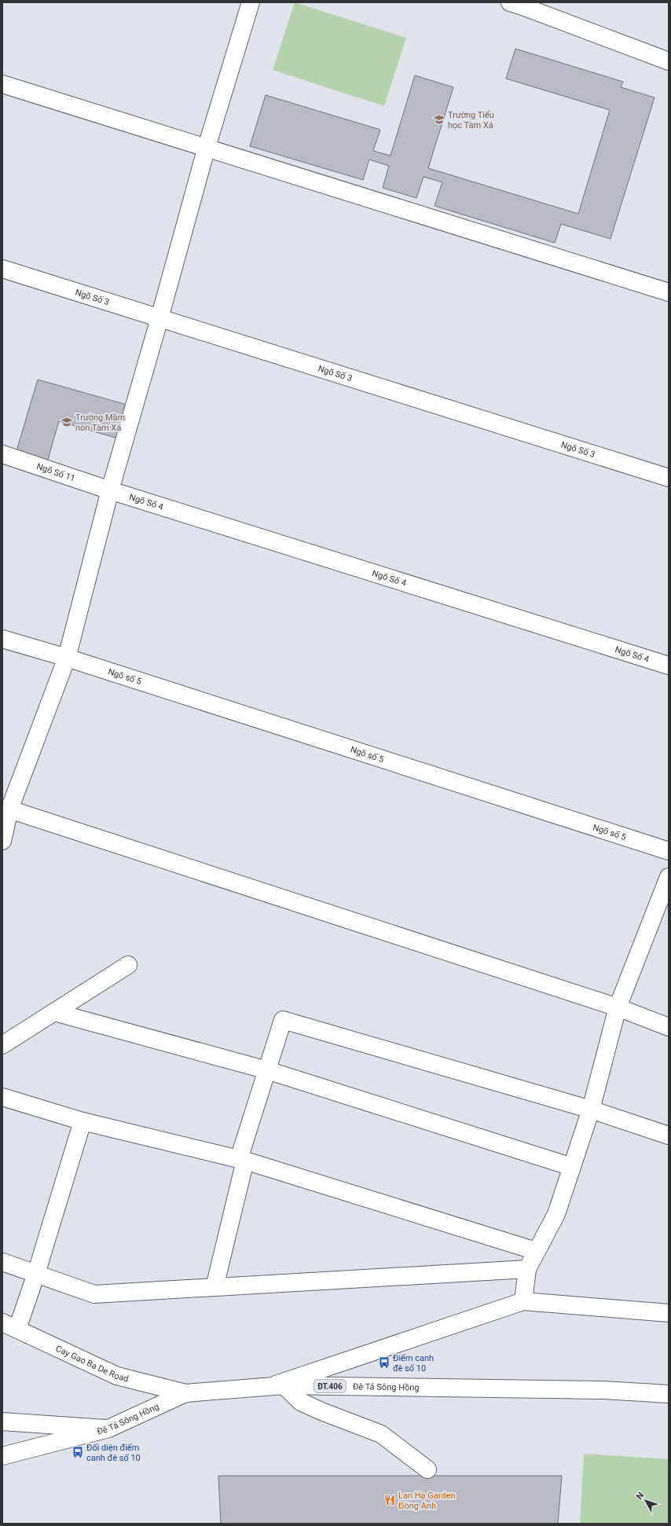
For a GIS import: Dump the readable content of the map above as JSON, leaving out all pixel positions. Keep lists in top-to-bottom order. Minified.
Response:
{"streets":{"street":["Ngõ Số 3","Ngõ Số 11","Ngõ Số 4","Ngõ số 5","Cay Gao Ba De Road","ĐT.406","Đê Tả Sông Hồng"]},"crossings":[["Ngõ Số 11","Ngõ Số 4"],["Cay Gao Ba De Road","Đê Tả Sông Hồng"]],"places":{"school or university":["Trường Tiểu học Tàm Xá","Trường Mầm non Tàm Xá"],"bus stop":["Điếm canh đê số 10","Đối diện điếm canh đê số 10"],"restaurant":["Lan Hạ Garden Đông Anh"]},"north":"top left"}
